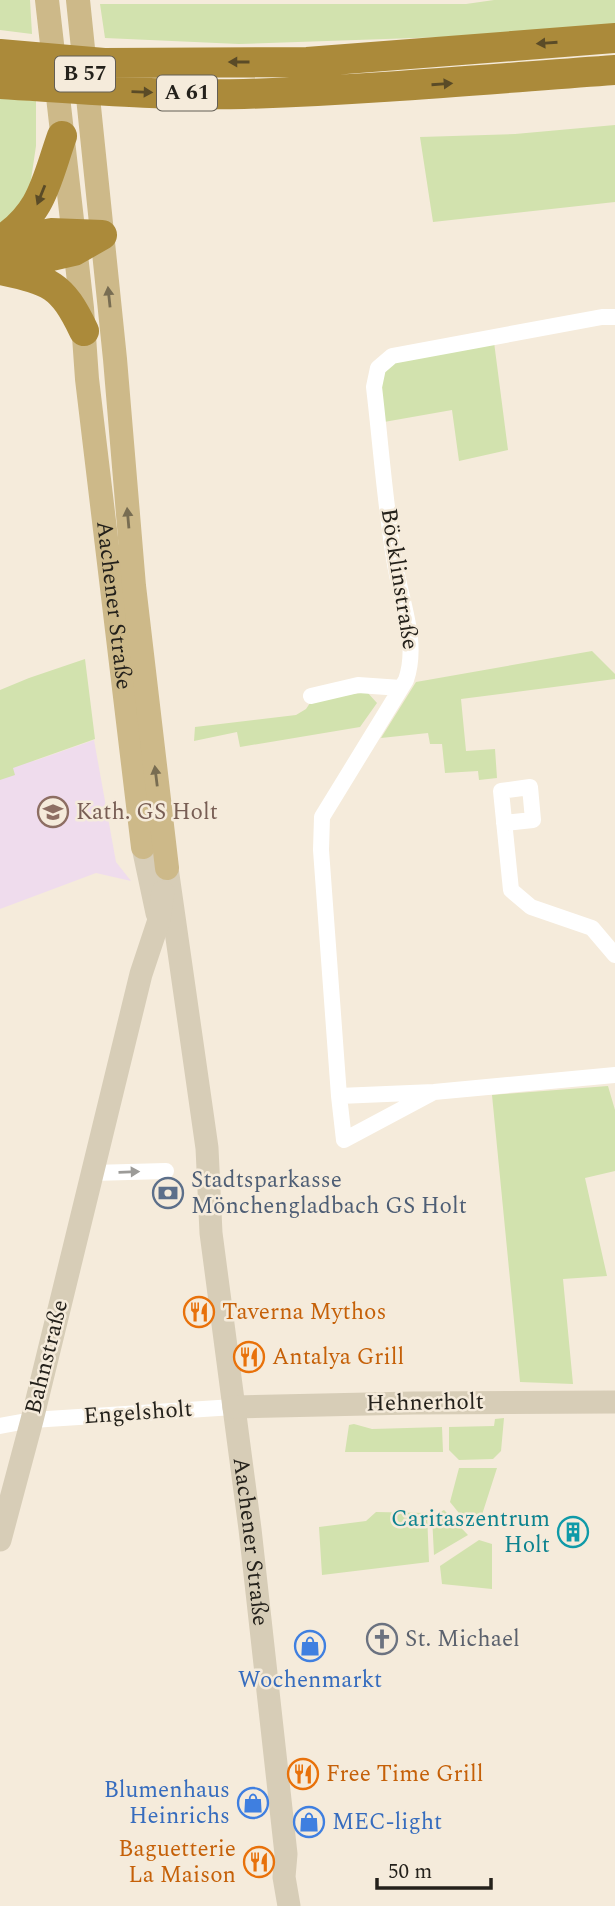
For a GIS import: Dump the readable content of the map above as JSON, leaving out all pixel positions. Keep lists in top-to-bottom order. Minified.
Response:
{"streets":{"highway":["A 61"],"main road":["B 57","Aachener Straße","Bahnstraße","Hehnerholt"],"street":["Böcklinstraße","Engelsholt"]},"crossings":[["Aachener Straße","Bahnstraße"],["Aachener Straße","Hehnerholt"],["Aachener Straße","Engelsholt"],["Bahnstraße","Engelsholt"],["Hehnerholt","Engelsholt"]],"places":{"school or university":["Kath. GS Holt"],"bank":["Stadtsparkasse Mönchengladbach GS Holt"],"restaurant":["Taverna Mythos","Antalya Grill","Free Time Grill","Baguetterie La Maison"],"building":["Caritaszentrum Holt"],"church":["St. Michael"],"shop":["Wochenmarkt","Blumenhaus Heinrichs","MEC-light"]},"scale_bar":"50 m"}
